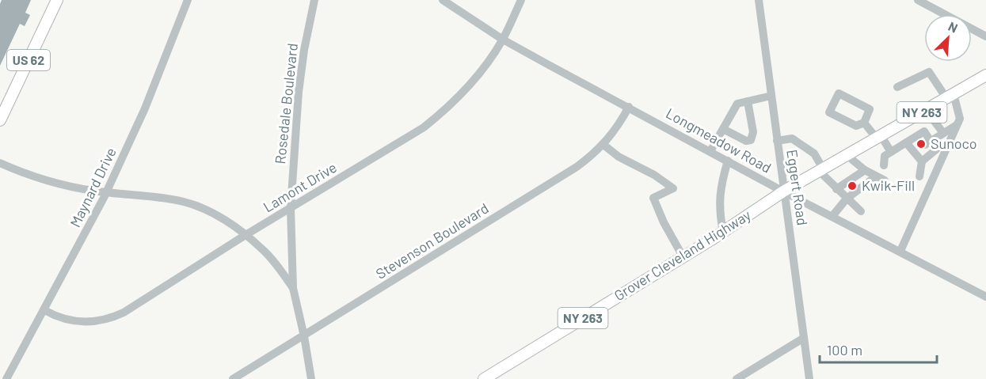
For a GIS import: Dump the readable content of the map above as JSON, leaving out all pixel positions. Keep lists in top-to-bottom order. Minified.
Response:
{"streets":{"main road":["US 62","NY 263","Grover Cleveland Highway"],"street":["Rosedale Boulevard","Longmeadow Road","Maynard Drive","Lamont Drive","Eggert Road","Stevenson Boulevard"]},"crossings":[["Rosedale Boulevard","Lamont Drive"],["Rosedale Boulevard","Stevenson Boulevard"],["NY 263","Longmeadow Road"],["NY 263","Eggert Road"],["NY 263","Grover Cleveland Highway"],["Longmeadow Road","Lamont Drive"],["Longmeadow Road","Eggert Road"],["Longmeadow Road","Stevenson Boulevard"],["Longmeadow Road","Grover Cleveland Highway"],["Maynard Drive","Lamont Drive"],["Eggert Road","Grover Cleveland Highway"]],"places":["Sunoco","Kwik-Fill"],"scale_bar":"100 m","north":"top right"}
